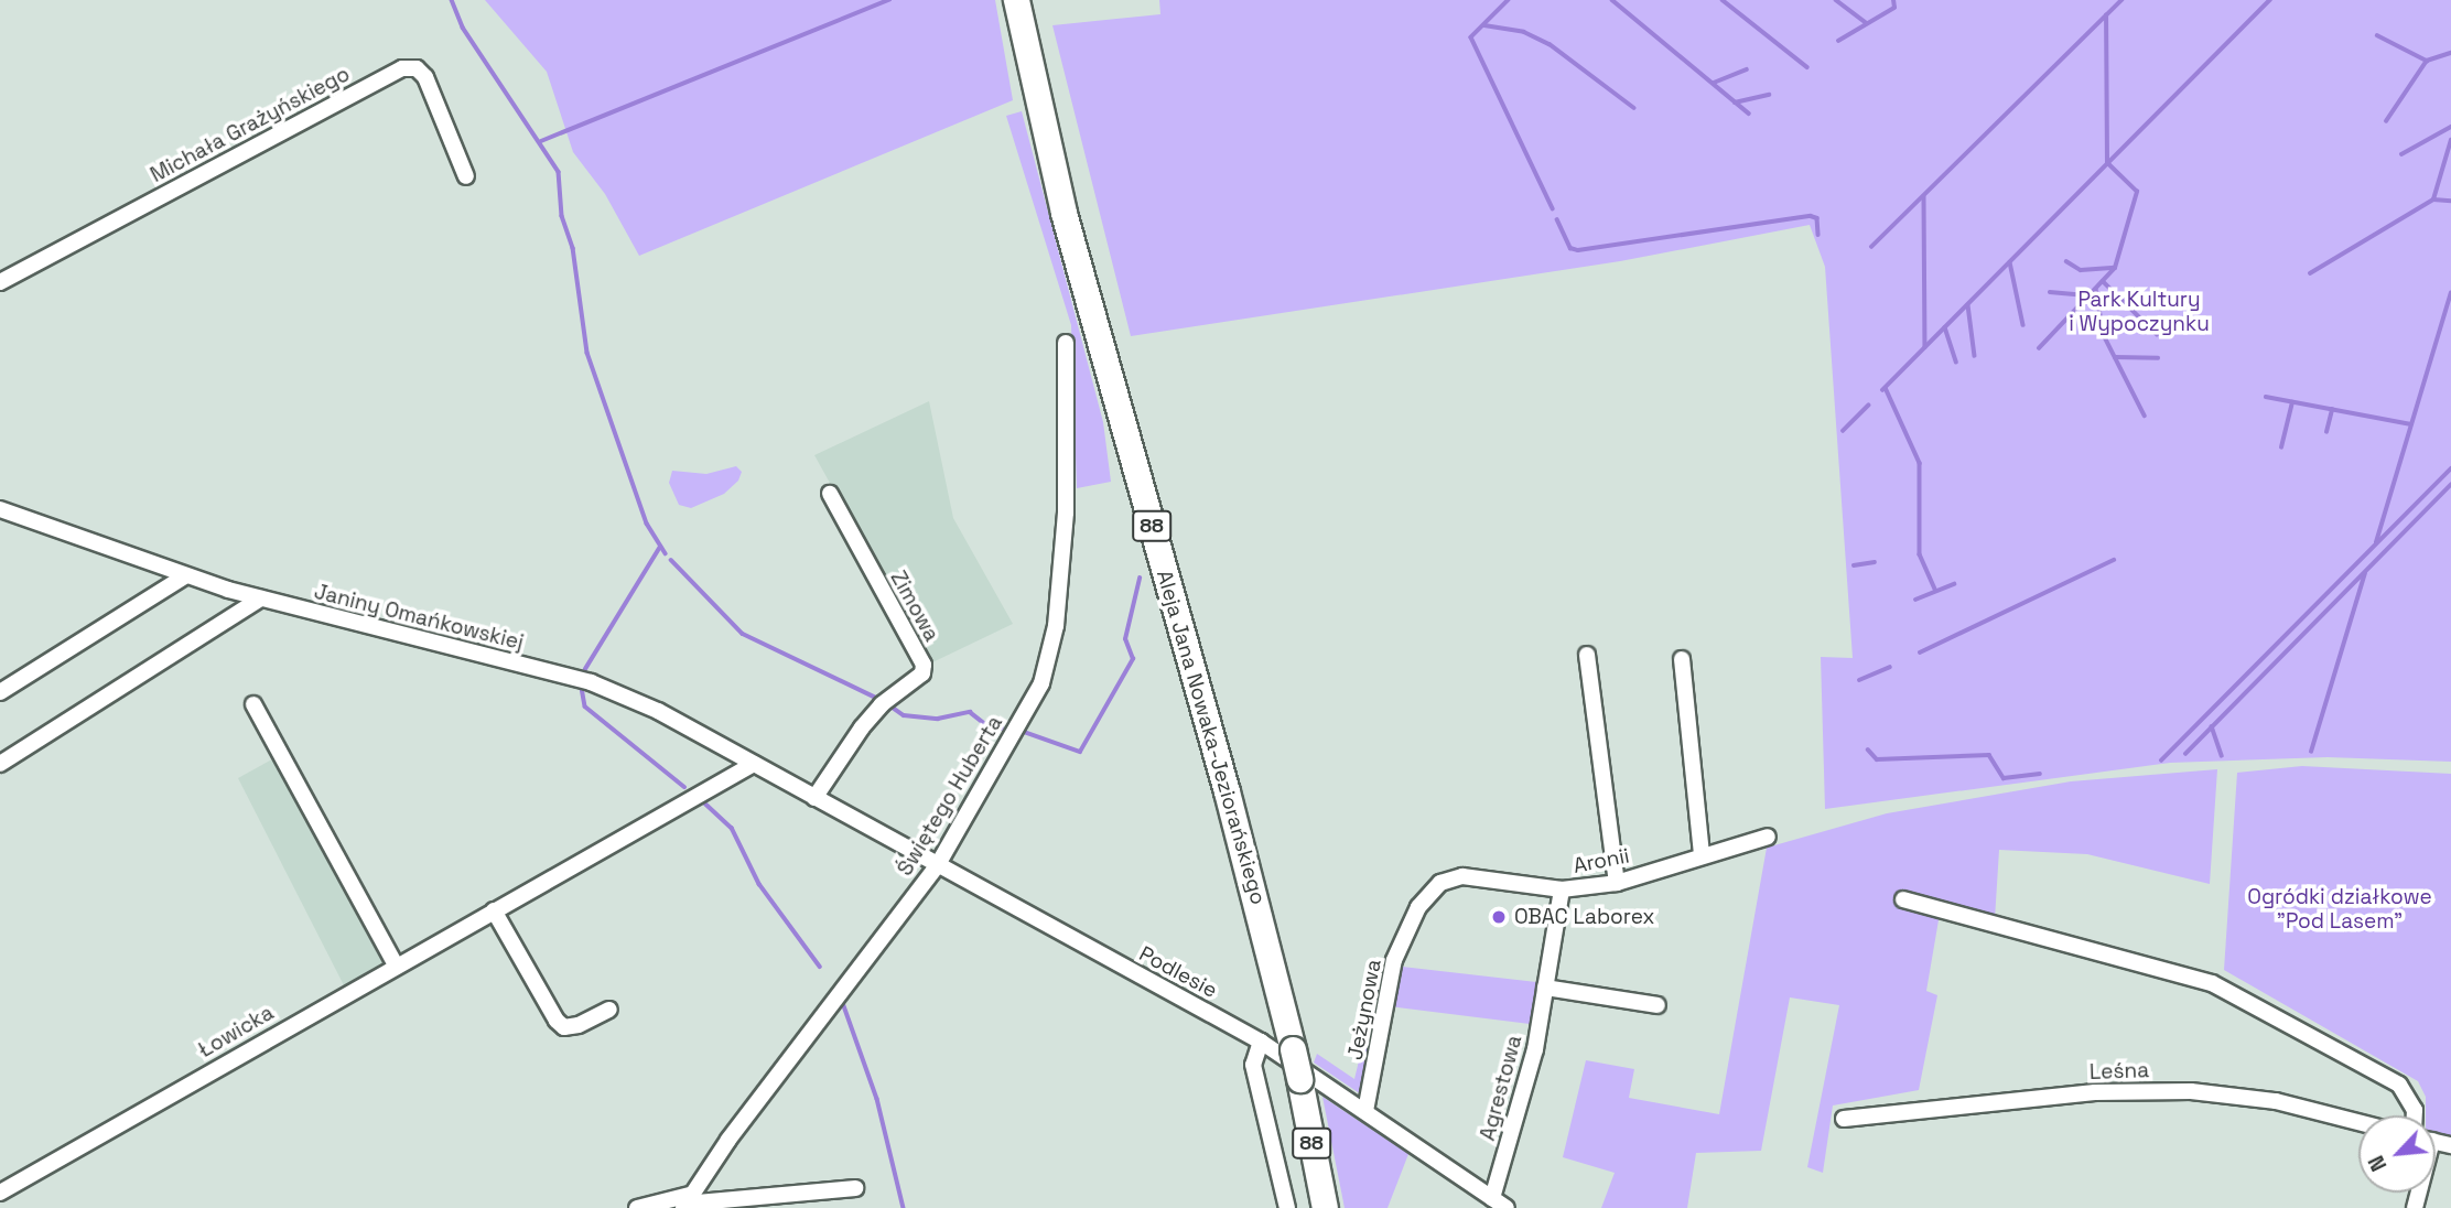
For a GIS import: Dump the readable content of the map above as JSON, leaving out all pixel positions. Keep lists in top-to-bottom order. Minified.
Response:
{"streets":{"main road":["88","Aleja Jana Nowaka-Jeziorańskiego"],"street":["Michała Grażyńskiego","Zimowa","Janiny Omańkowskiej","Świętego Huberta","Aronii","Podlesie","Jeżynowa","Łowicka","Leśna","Agrestowa"]},"crossings":[["Zimowa","Janiny Omańkowskiej"],["Zimowa","Podlesie"],["Janiny Omańkowskiej","Podlesie"],["Janiny Omańkowskiej","Łowicka"],["Świętego Huberta","Podlesie"],["Aronii","Jeżynowa"],["Aronii","Agrestowa"],["Podlesie","Jeżynowa"],["Podlesie","Agrestowa"]],"parks":["Park Kultury i Wypoczynku","Ogródki działkowe \"Pod Lasem\""],"places":["OBAC Laborex"],"north":"bottom left"}
